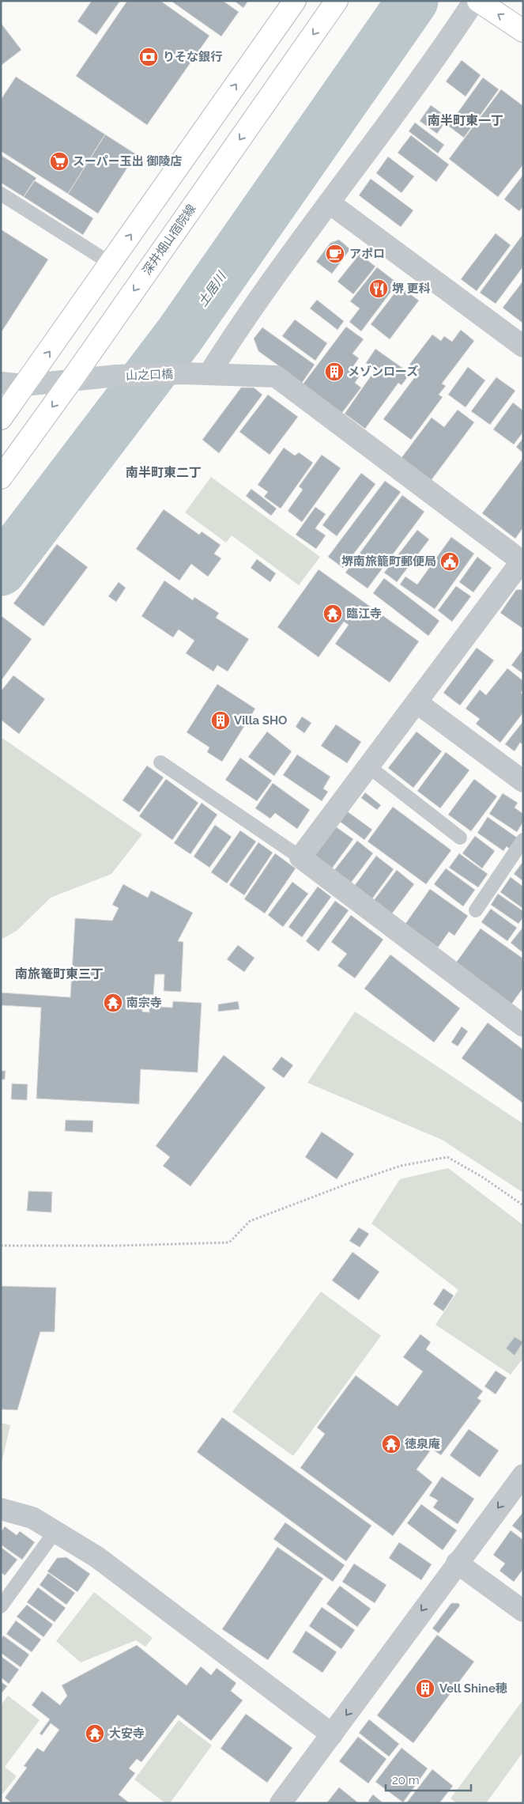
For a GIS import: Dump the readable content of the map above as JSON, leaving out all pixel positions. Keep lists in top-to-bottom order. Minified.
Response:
{"streets":{"main road":["深井畑山宿院線"],"street":["山之口橋"]},"crossings":[["深井畑山宿院線","山之口橋"]],"districts":["南半町東一丁","南半町東二丁","南旅篭町東三丁"],"water":["土居川"],"places":{"bank":["りそな銀行"],"supermarket":["スーパー玉出 御陵店"],"cafe":["アポロ"],"restaurant":["堺 更科"],"building":["メゾンローズ","Villa SHO","Vell Shine穂"],"public building":["堺南旅籠町郵便局"],"temple":["臨江寺","南宗寺","徳泉庵","大安寺"]},"scale_bar":"20 m"}
